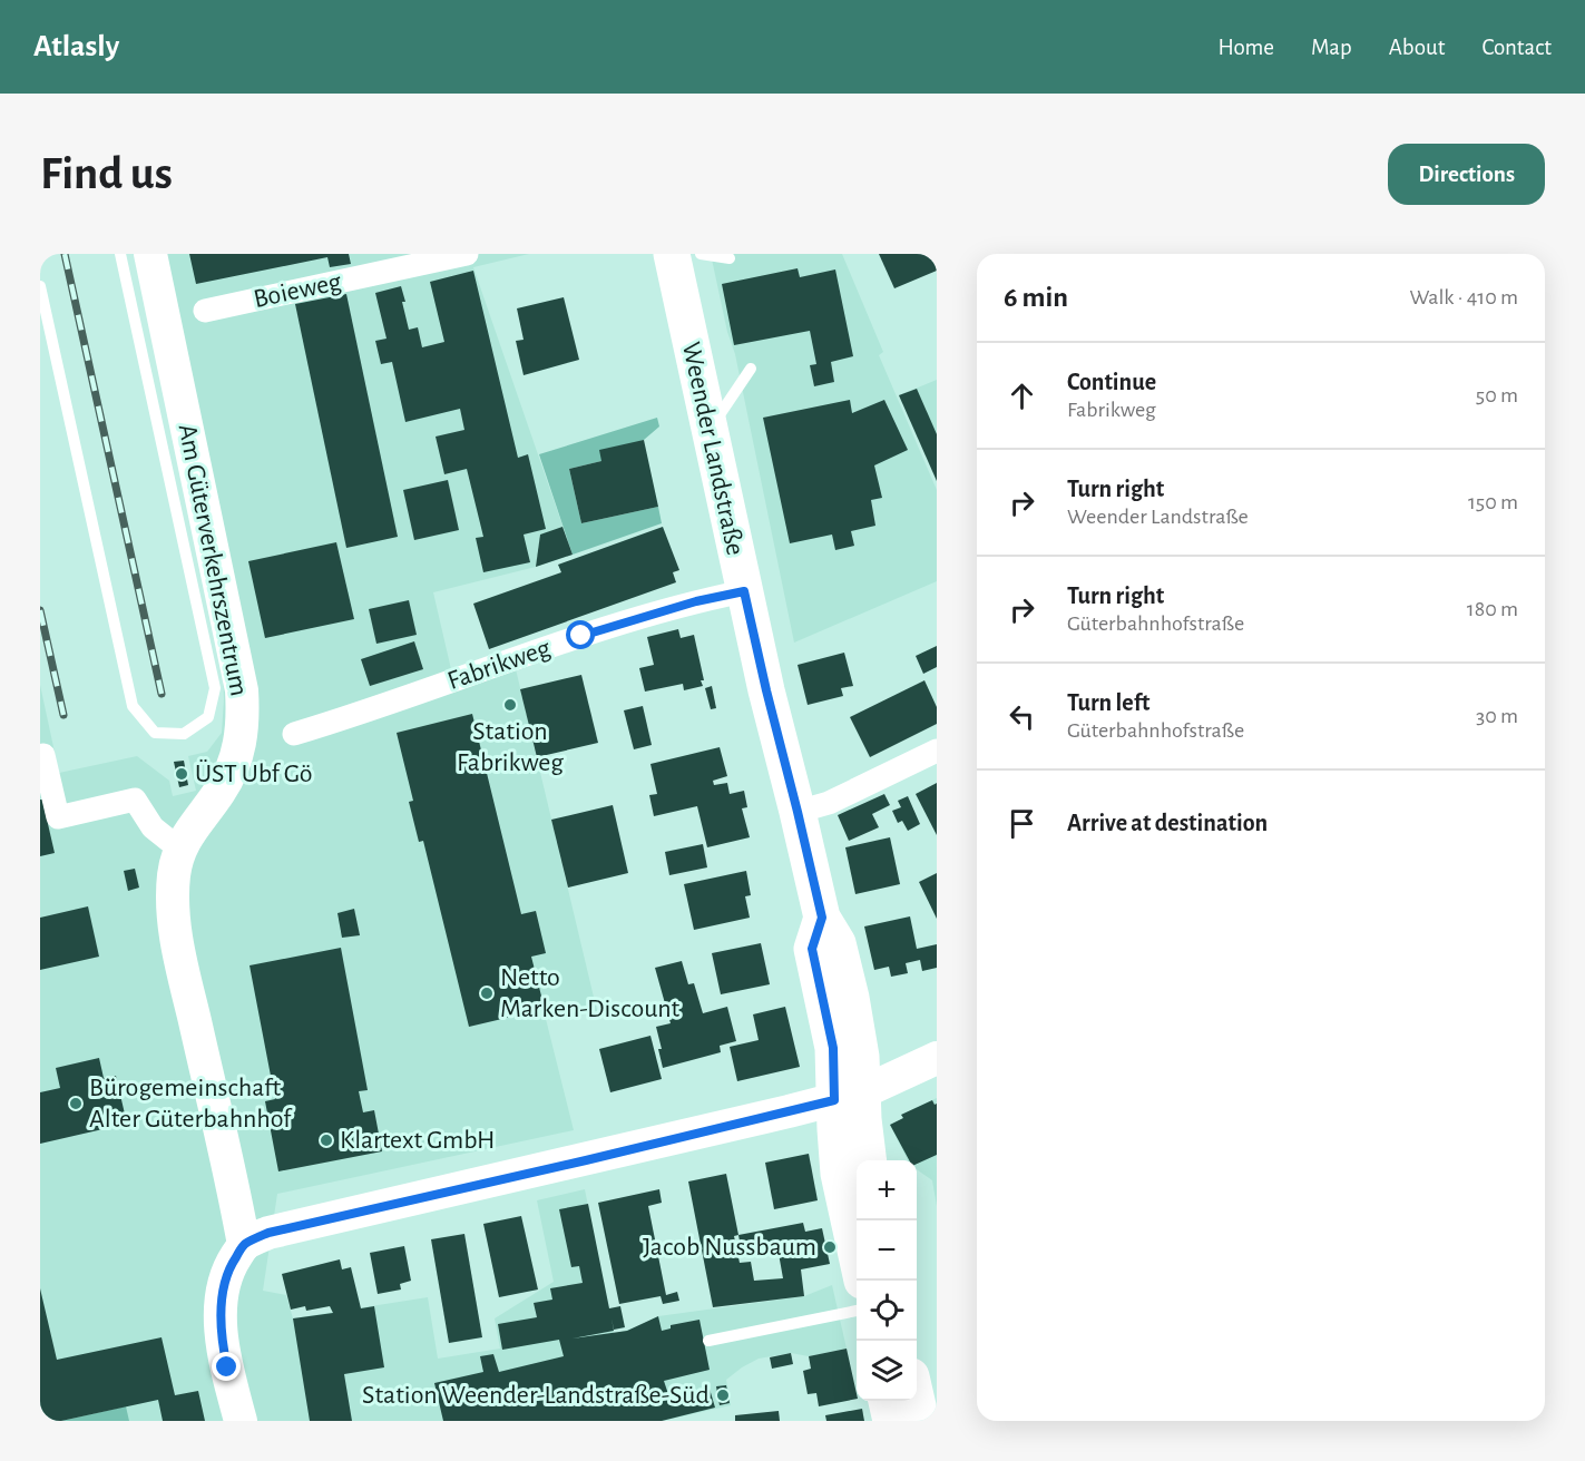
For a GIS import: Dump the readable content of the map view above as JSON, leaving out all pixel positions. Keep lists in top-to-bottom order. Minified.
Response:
{"streets":{"main road":["Weender Landstraße"],"street":["Boieweg","Am Güterverkehrszentrum","Fabrikweg"]},"crossings":[["Weender Landstraße","Fabrikweg"]],"places":["Station Fabrikweg","ÜST Ubf Gö","Netto Marken-Discount","Bürogemeinschaft Alter Güterbahnhof","Klartext GmbH","Jacob Nussbaum","Station Weender-Landstraße-Süd"],"page":{"header":"Atlasly","nav":["Home","Map","About","Contact"],"buttons":"Directions","title":"Find us","heading":["6 min","Walk · 410 m"],"list":[["Continue","Fabrikweg","50 m"],["Turn right","Weender Landstraße","150 m"],["Turn right","Güterbahnhofstraße","180 m"],["Turn left","Güterbahnhofstraße","30 m"],"Arrive at destination"],"map_buttons":["+","−"]}}
